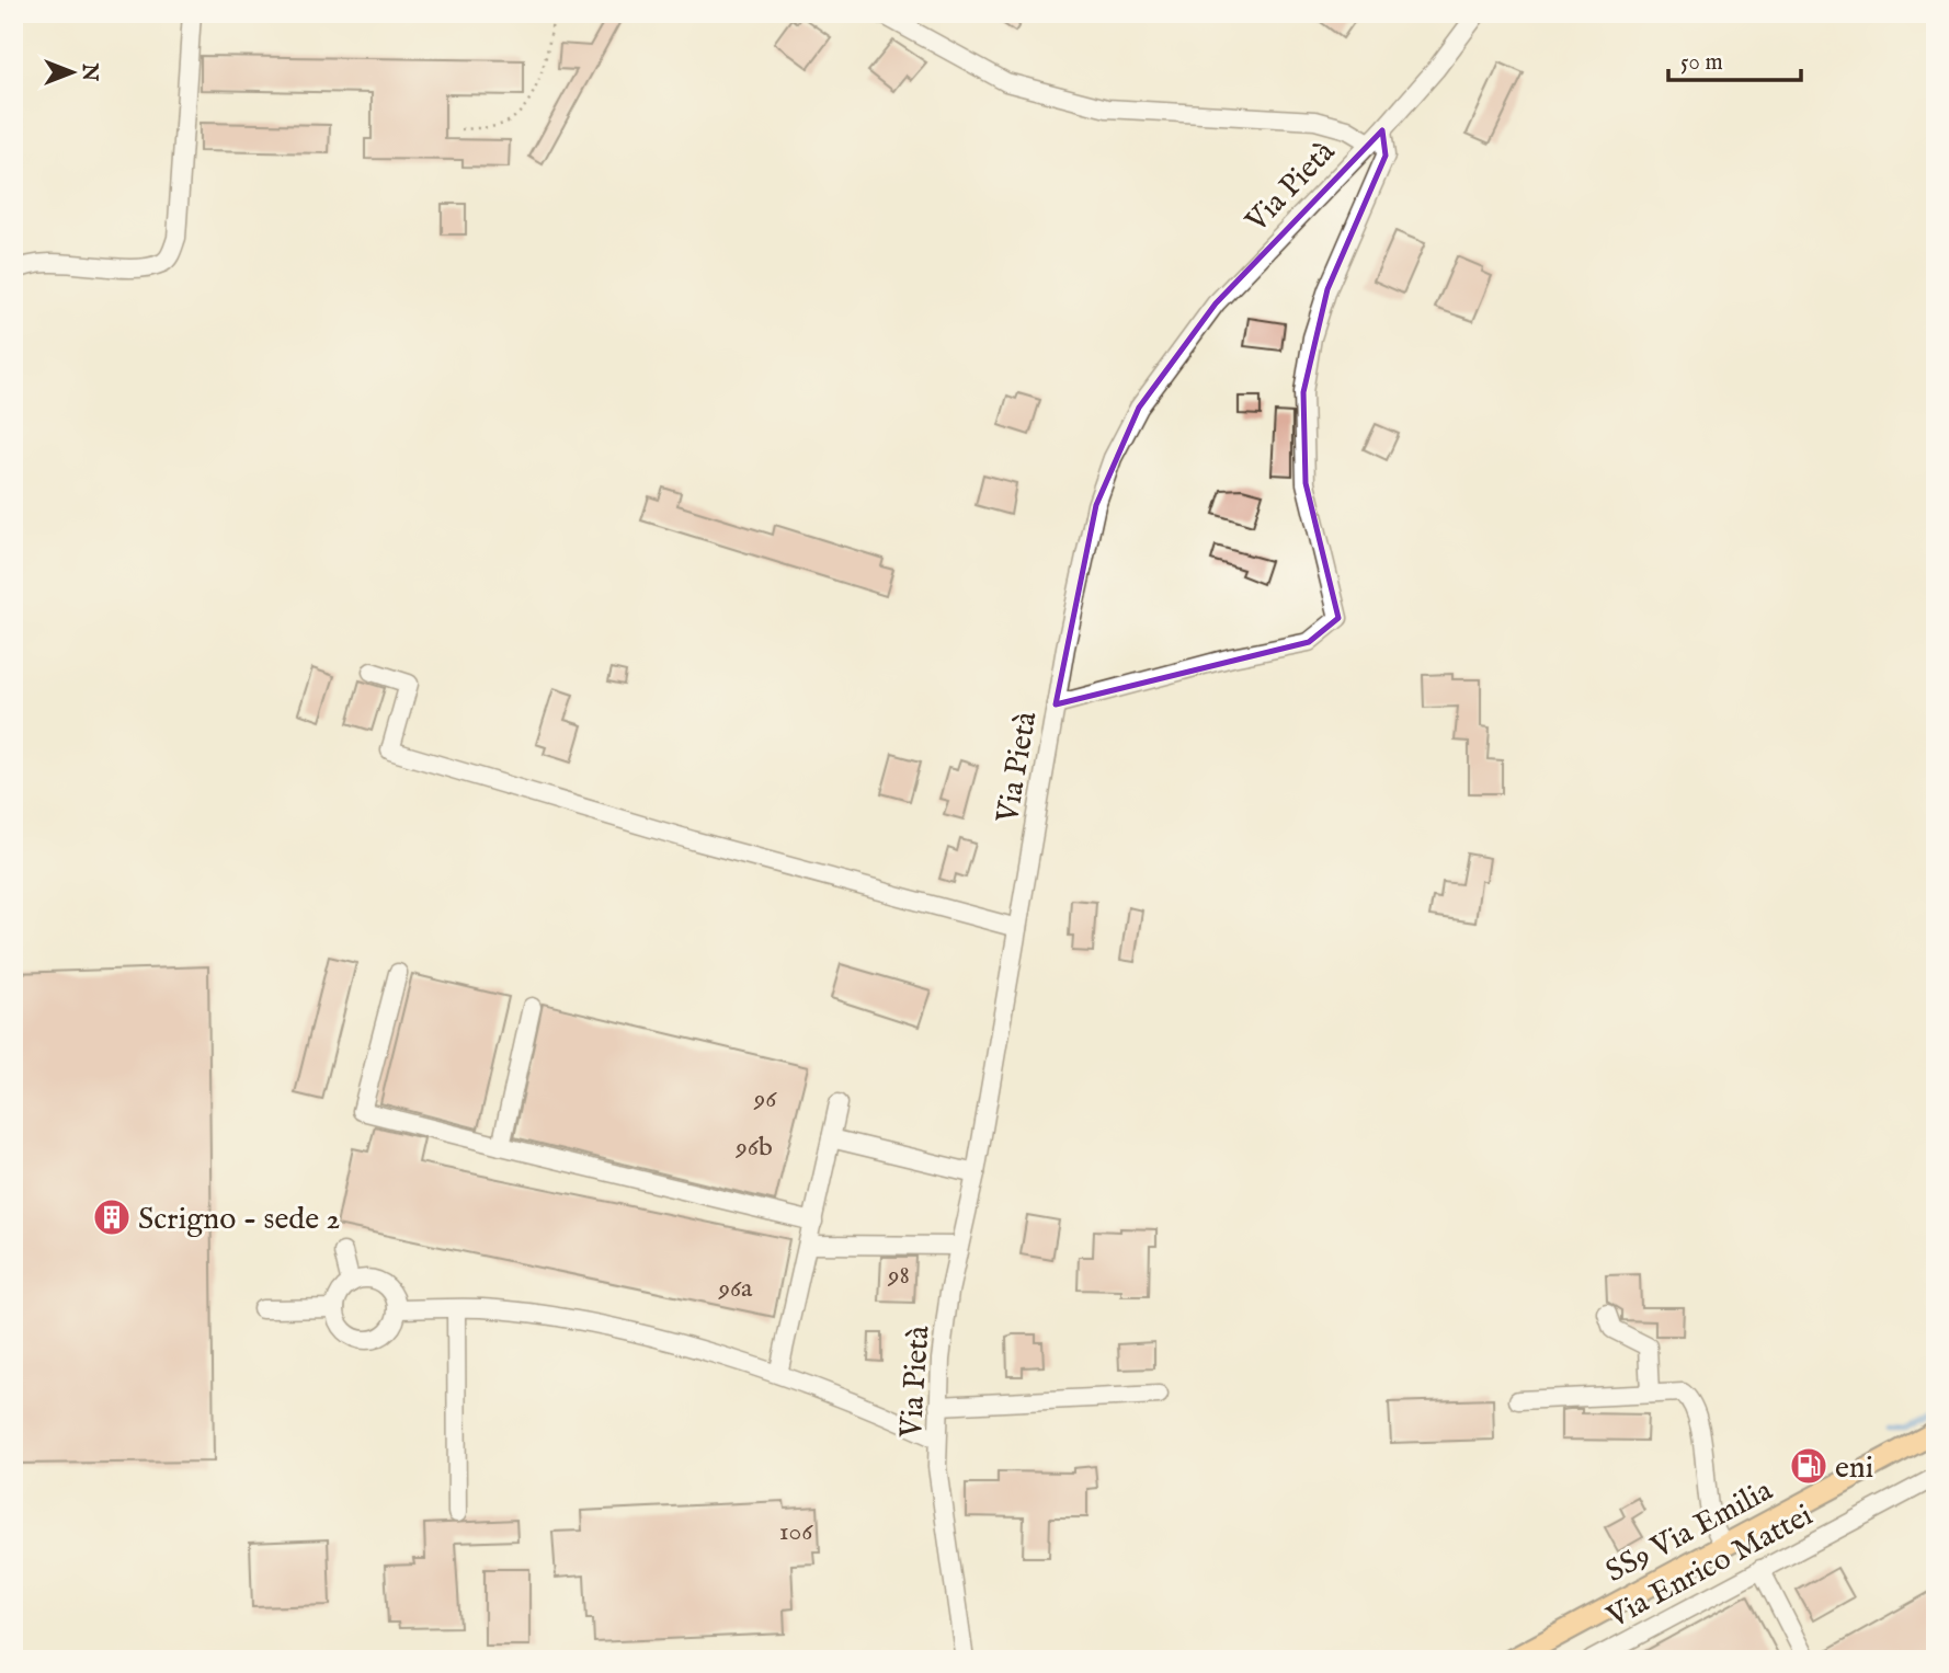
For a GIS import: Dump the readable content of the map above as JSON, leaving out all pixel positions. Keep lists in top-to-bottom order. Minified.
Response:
{"streets":{"main road":["SS9 Via Emilia"],"street":["Via Pietà","Via Enrico Mattei"]},"places":{"building":["Scrigno - sede 2"],"fuel station":["eni"]},"house_numbers":["96","96b","98","96a","106"],"scale_bar":"50 m","north":"right"}
